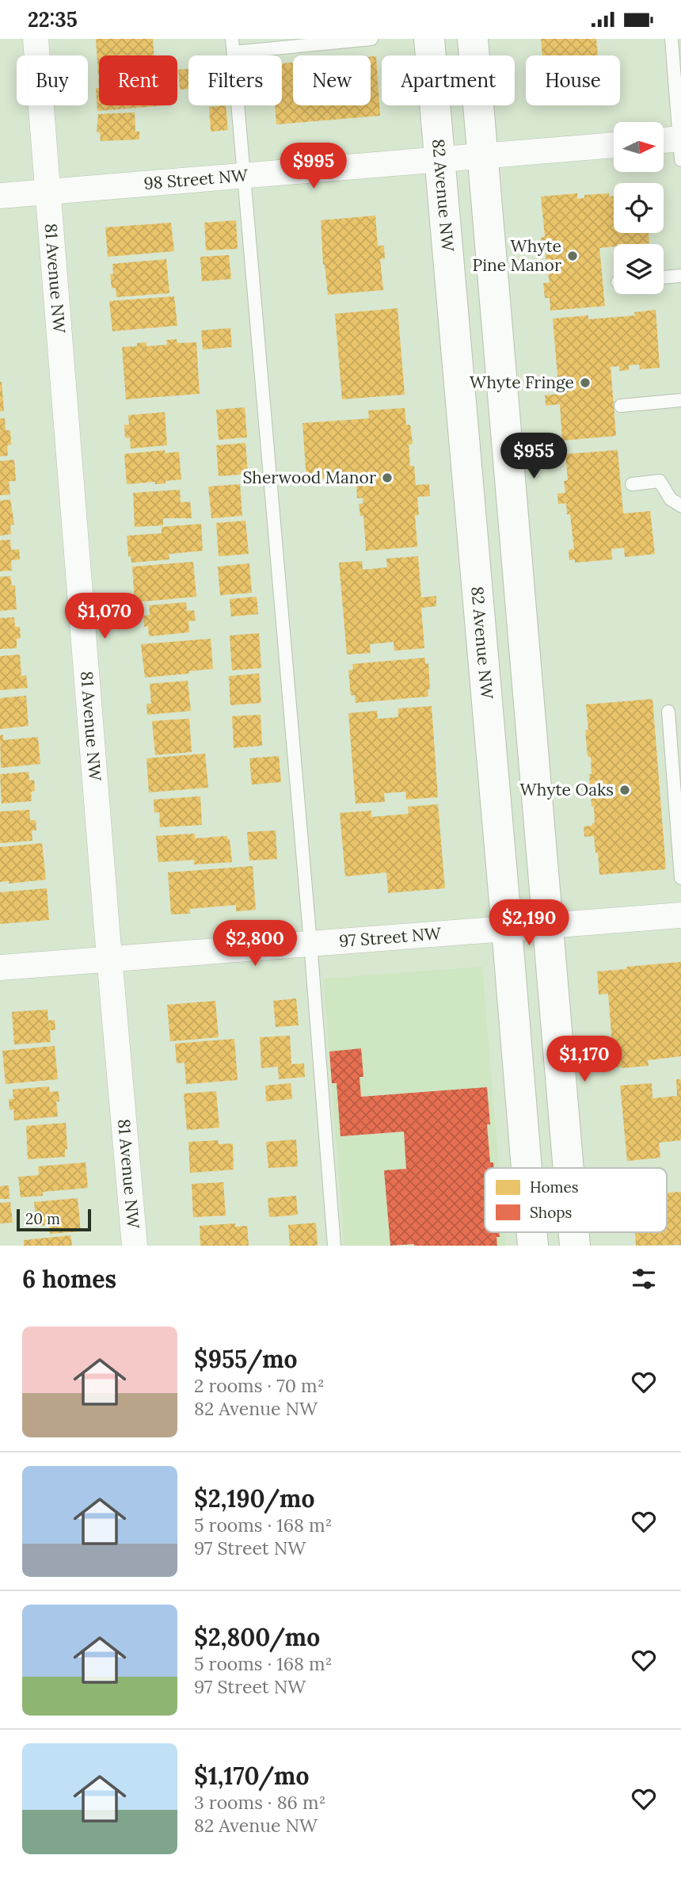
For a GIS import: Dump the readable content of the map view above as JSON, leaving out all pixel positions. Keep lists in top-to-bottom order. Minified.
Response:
{"streets":{"main road":["82 Avenue NW"],"street":["98 Street NW","81 Avenue NW","97 Street NW"]},"crossings":[["98 Street NW","82 Avenue NW"],["98 Street NW","81 Avenue NW"],["82 Avenue NW","97 Street NW"],["81 Avenue NW","97 Street NW"]],"places":["Whyte Pine Manor","Whyte Fringe","Sherwood Manor","Whyte Oaks"],"legend":["Homes","Shops"],"scale_bar":"20 m","north":"right","page":{"status":"22:35","chip":["Buy","Rent","Filters","New","Apartment","House"],"price":["$995","$955","$1,070","$2,190","$2,800","$1,170"],"scale":"20 m","heading":"6 homes","list":[{"name":"$955/mo","note":"2 rooms · 70 m² · 82 Avenue NW"},{"name":"$2,190/mo","note":"5 rooms · 168 m² · 97 Street NW"},{"name":"$2,800/mo","note":"5 rooms · 168 m² · 97 Street NW"},{"name":"$1,170/mo","note":"3 rooms · 86 m² · 82 Avenue NW"}]}}
